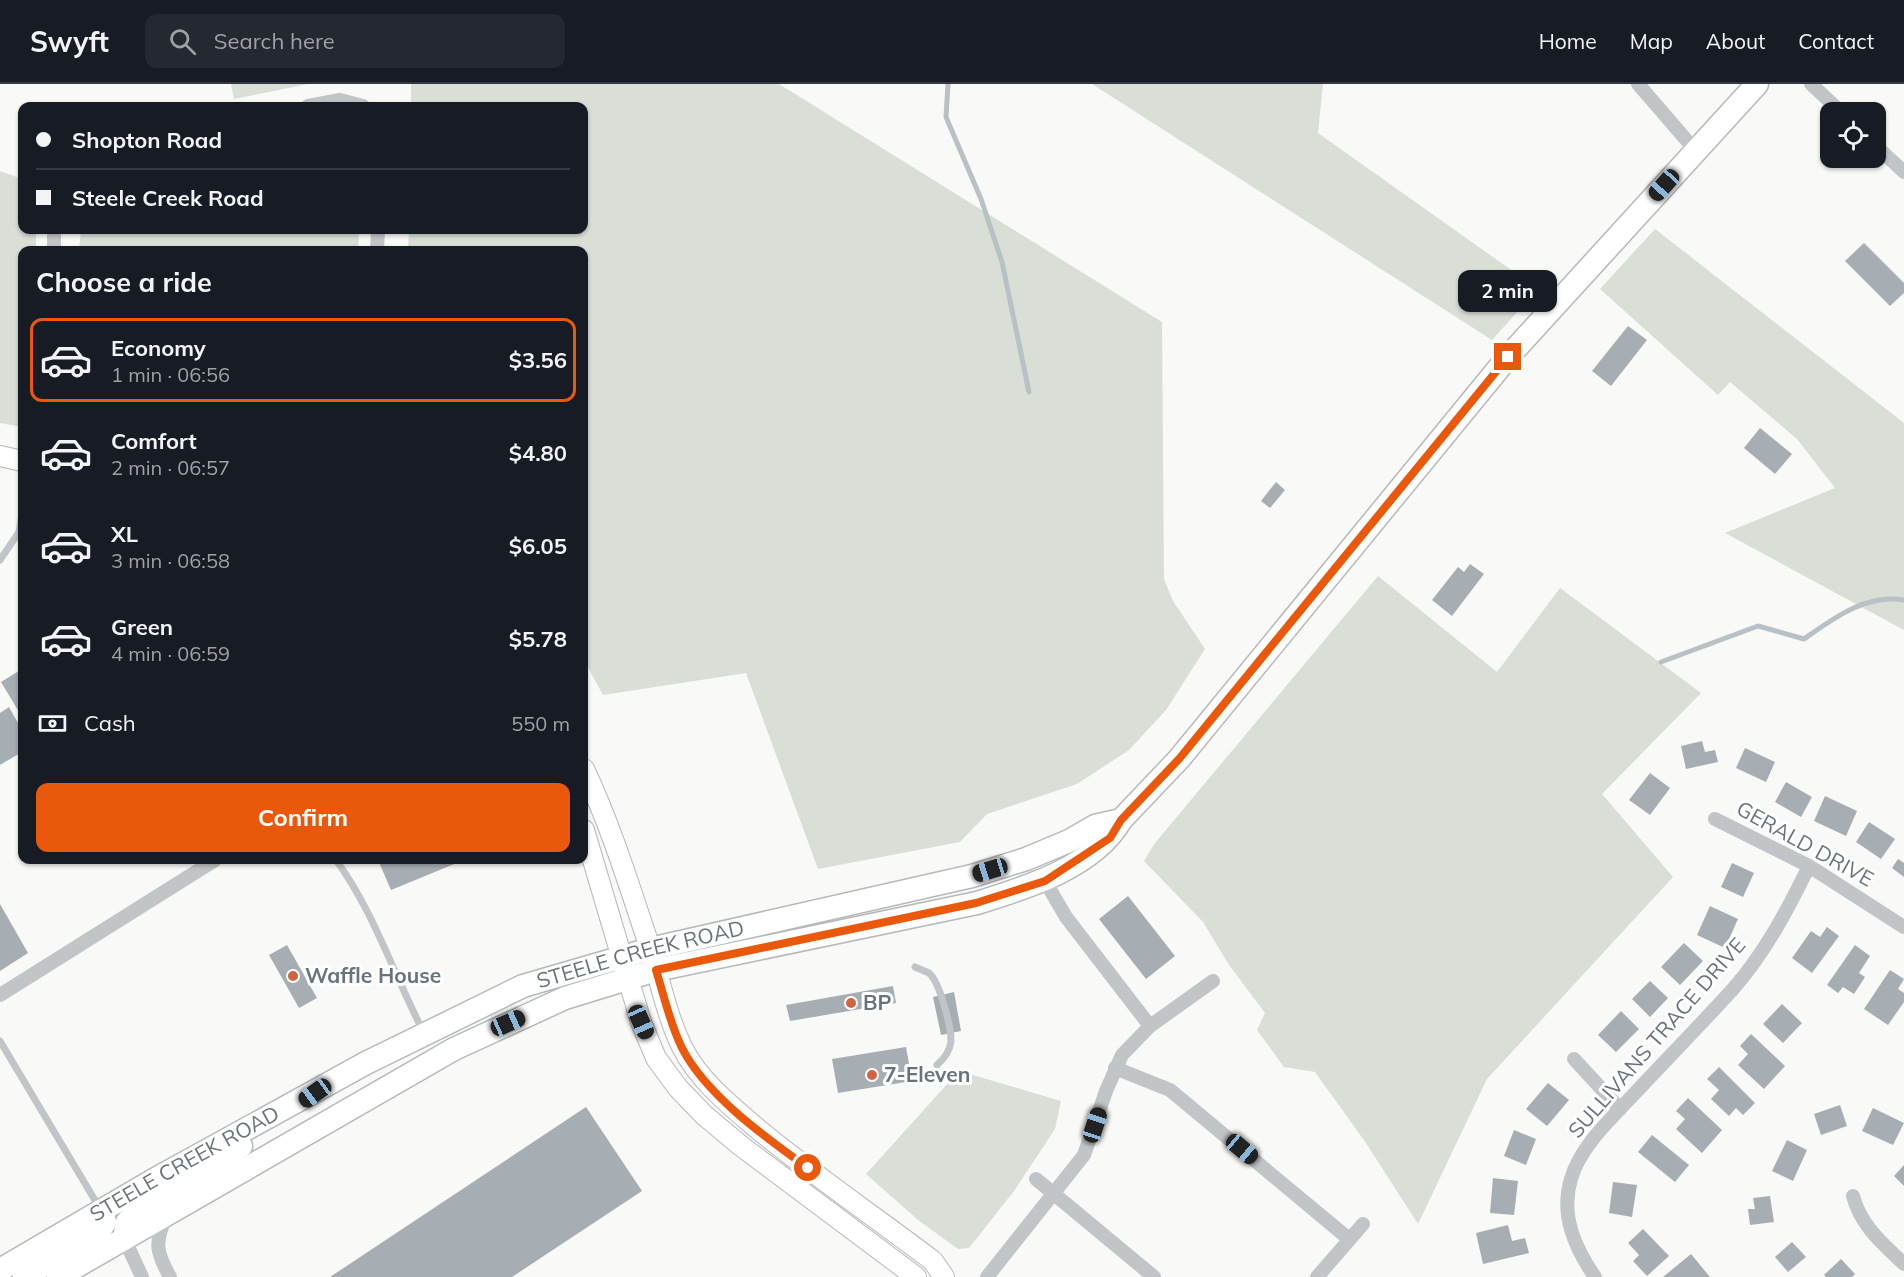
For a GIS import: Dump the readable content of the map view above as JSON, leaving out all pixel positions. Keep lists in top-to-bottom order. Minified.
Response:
{"streets":{"main road":["STEELE CREEK ROAD"],"street":["GERALD DRIVE","SULLIVANS TRACE DRIVE"]},"crossings":[["GERALD DRIVE","SULLIVANS TRACE DRIVE"]],"places":["Waffle House","BP","7-Eleven"],"page":{"header":"Swyft","search":"Search here","nav":["Home","Map","About","Contact"],"banner":["Shopton Road","Steele Creek Road"],"heading":"Choose a ride","bubble":"2 min","list":[{"name":"Economy","note":"1 min · 06:56","value":"$3.56"},{"name":"Comfort","note":"2 min · 06:57","value":"$4.80"},{"name":"XL","note":"3 min · 06:58","value":"$6.05"},{"name":"Green","note":"4 min · 06:59","value":"$5.78"}],"pay":["Cash","550 m"],"buttons":"Confirm"}}
